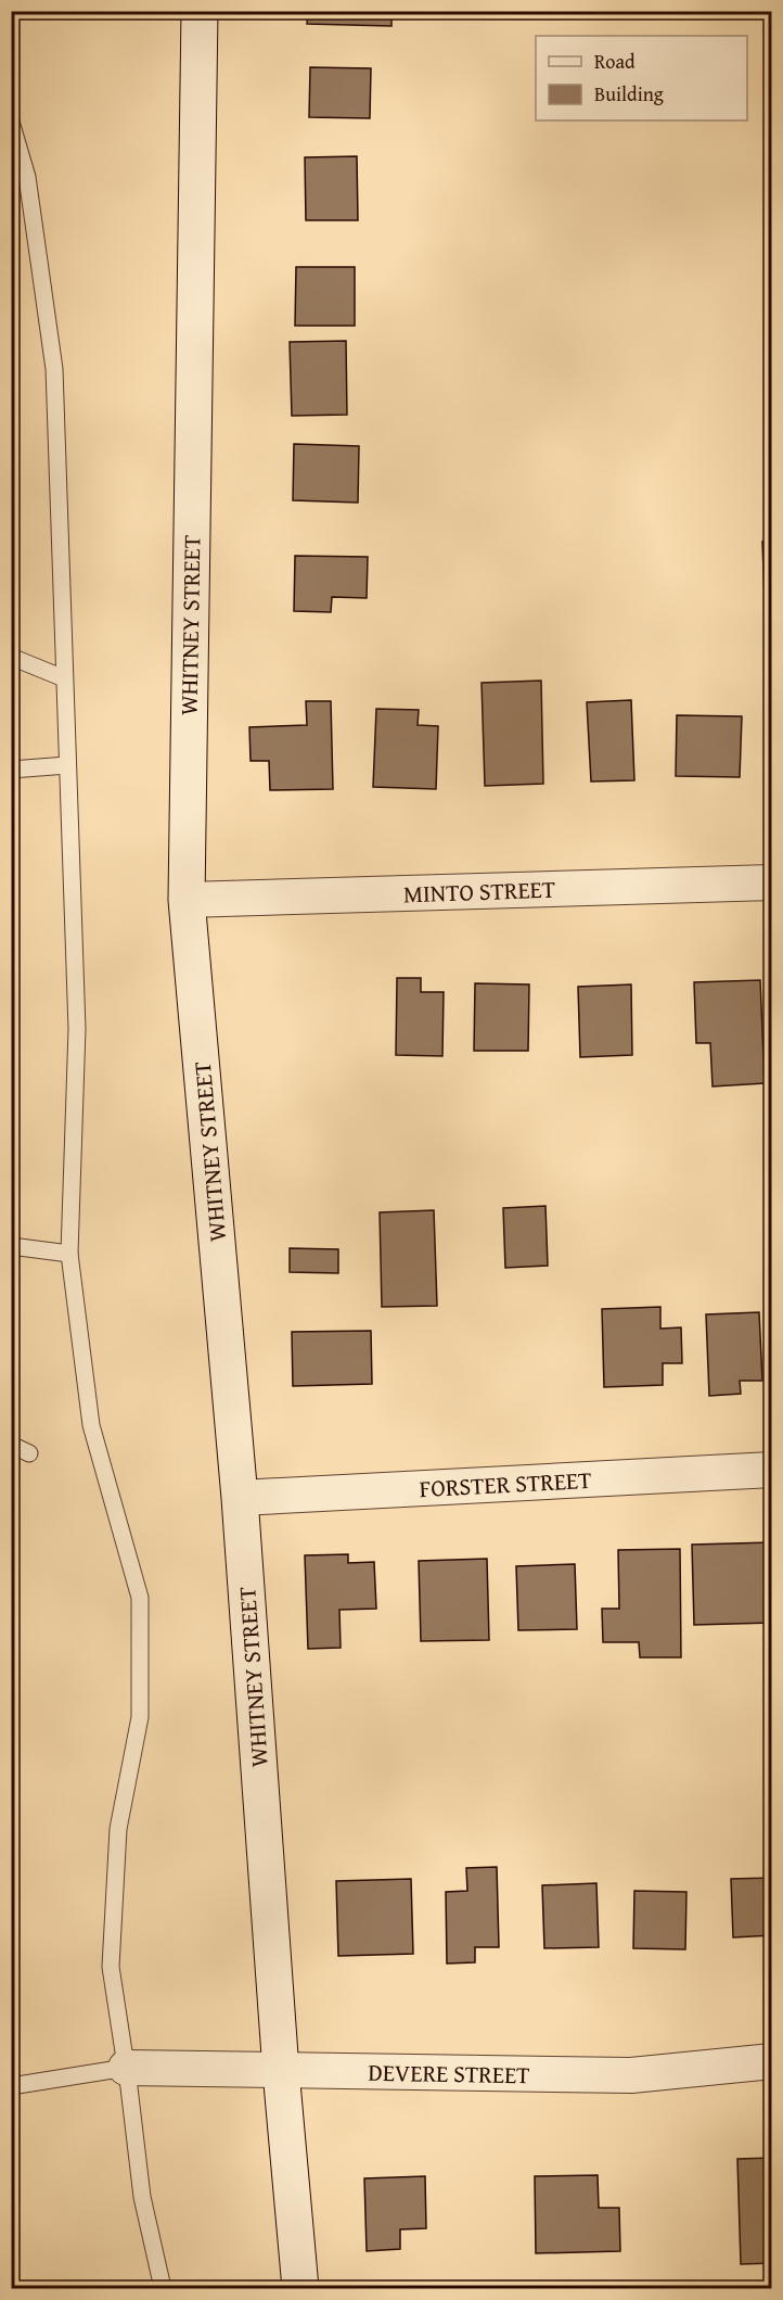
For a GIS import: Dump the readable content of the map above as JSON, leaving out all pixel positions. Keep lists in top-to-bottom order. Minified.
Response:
{"streets":{"street":["WHITNEY STREET","MINTO STREET","FORSTER STREET","DEVERE STREET"]},"crossings":[["WHITNEY STREET","MINTO STREET"],["WHITNEY STREET","FORSTER STREET"],["WHITNEY STREET","DEVERE STREET"]],"legend":["Road","Building"]}
